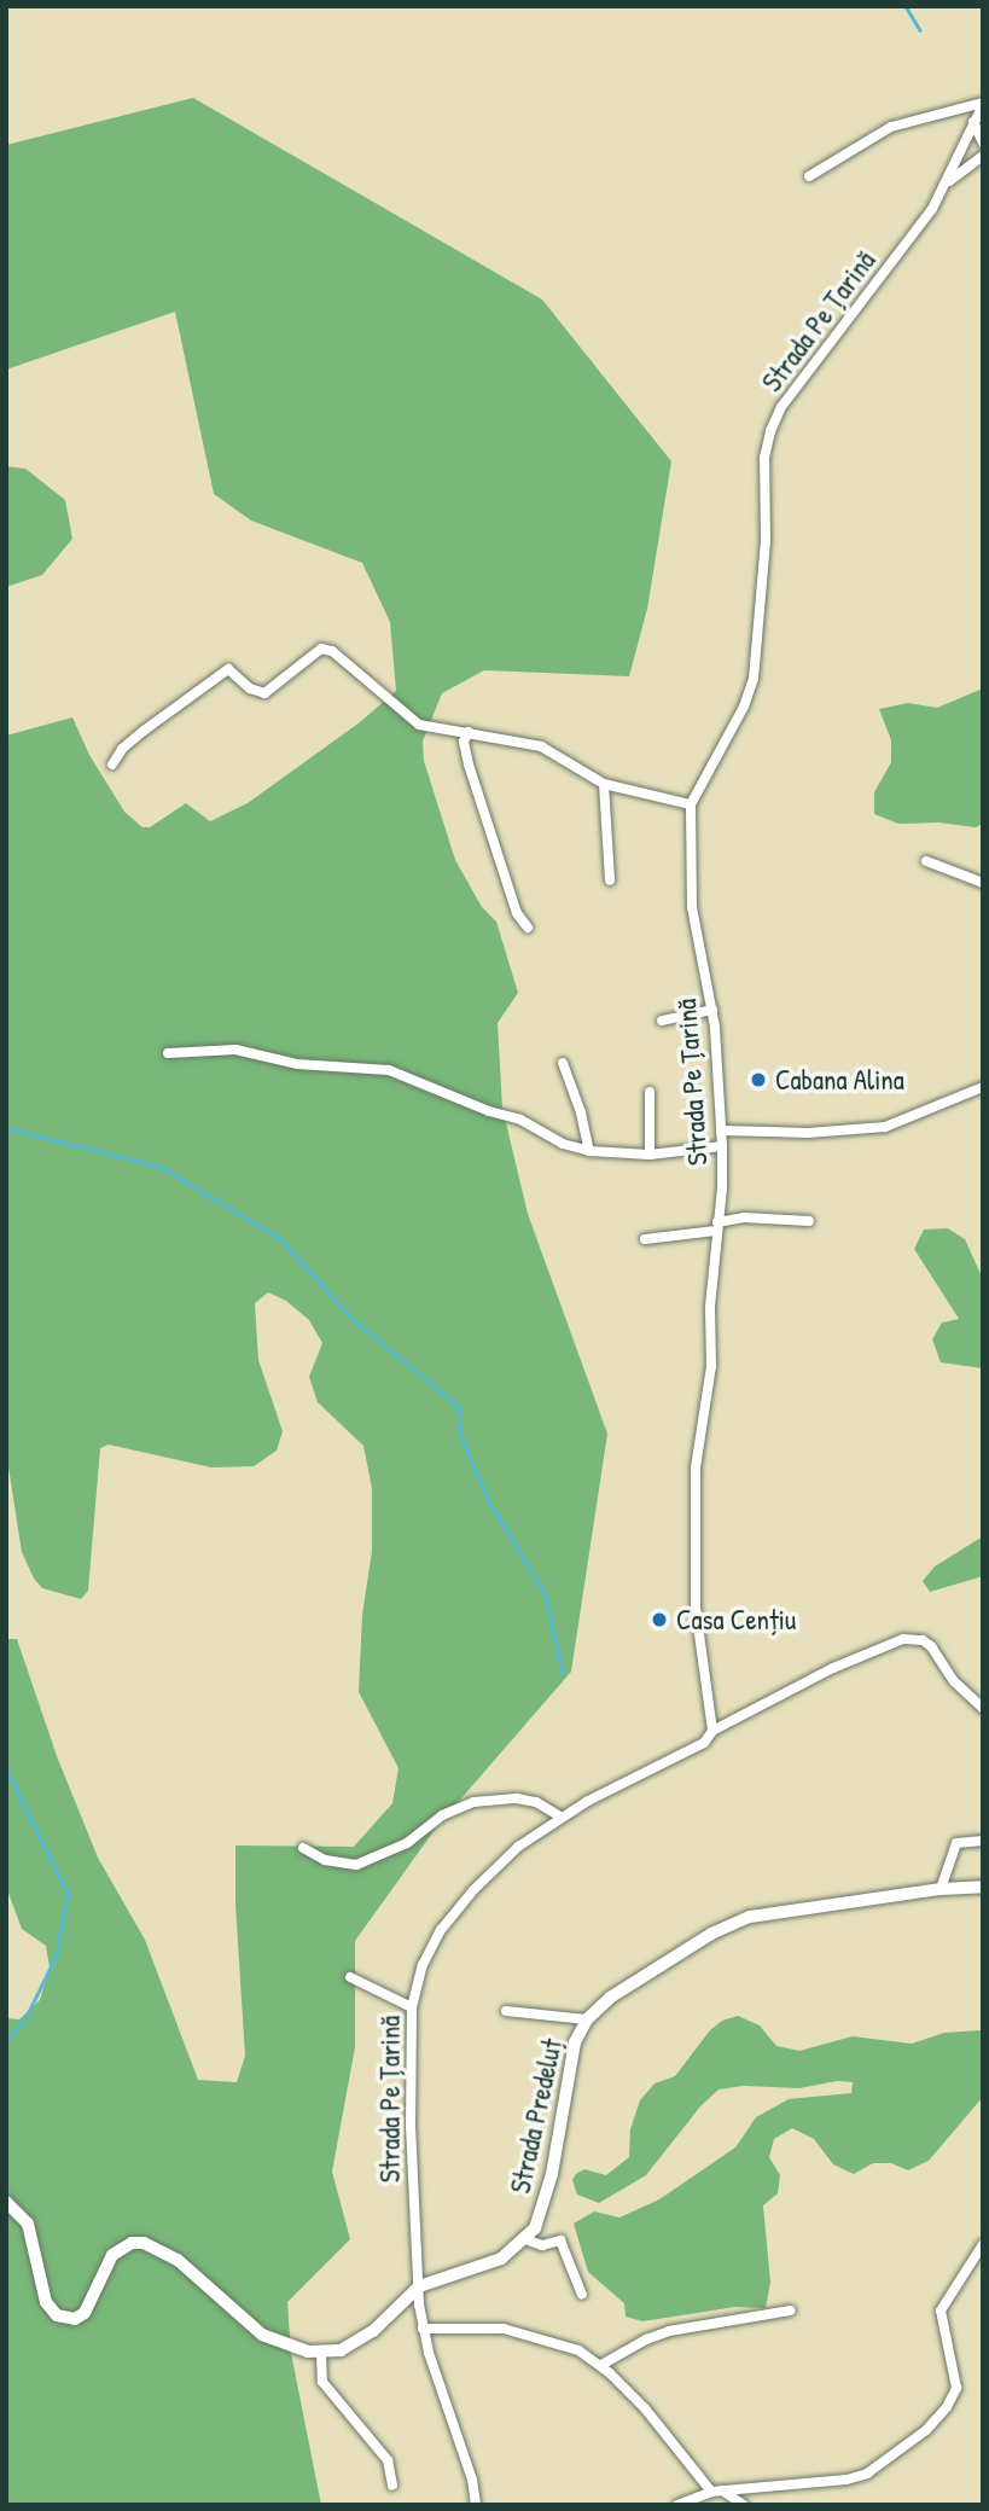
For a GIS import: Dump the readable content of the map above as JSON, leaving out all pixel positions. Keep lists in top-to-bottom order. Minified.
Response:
{"streets":{"main road":["Strada Predeluț"],"street":["Strada Pe Țarină"]},"crossings":[["Strada Pe Țarină","Strada Predeluț"]],"places":["Cabana Alina","Casa Cențiu"]}
